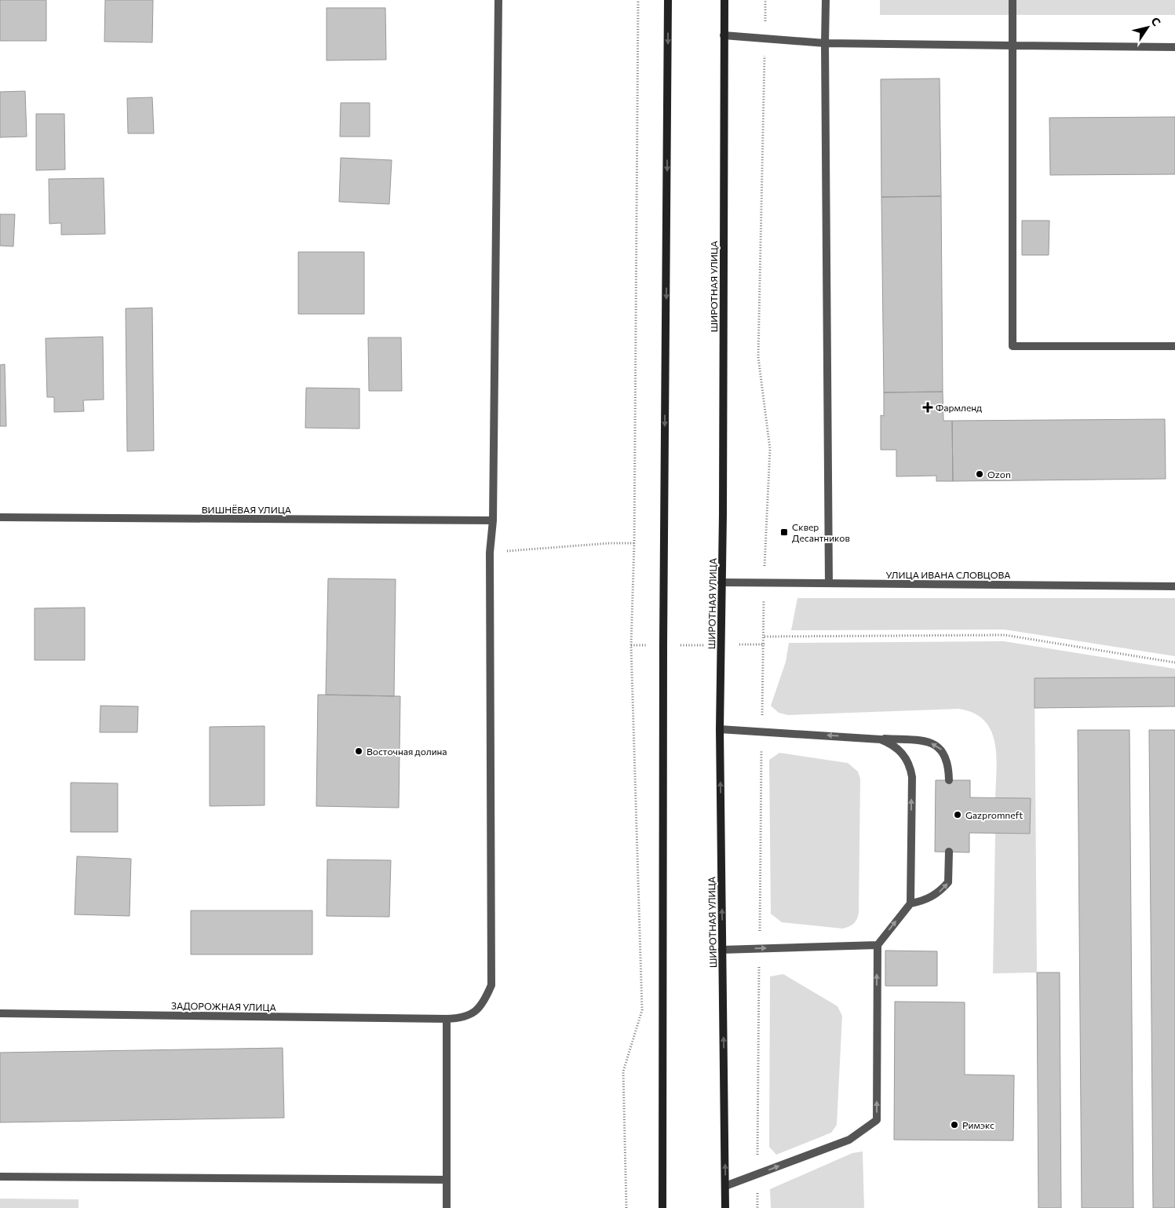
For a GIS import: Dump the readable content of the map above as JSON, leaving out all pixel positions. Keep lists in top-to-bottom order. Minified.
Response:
{"streets":{"main road":["ШИРОТНАЯ УЛИЦА"],"street":["ВИШНЁВАЯ УЛИЦА","УЛИЦА ИВАНА СЛОВЦОВА","ЗАДОРОЖНАЯ УЛИЦА"]},"crossings":[["ШИРОТНАЯ УЛИЦА","УЛИЦА ИВАНА СЛОВЦОВА"],["ВИШНЁВАЯ УЛИЦА","ЗАДОРОЖНАЯ УЛИЦА"]],"places":{"health":["Фармленд"],"other":["Ozon","Восточная долина","Gazpromneft","Римэкс"],"transit":["Сквер Десантников"]},"north":"top right"}
